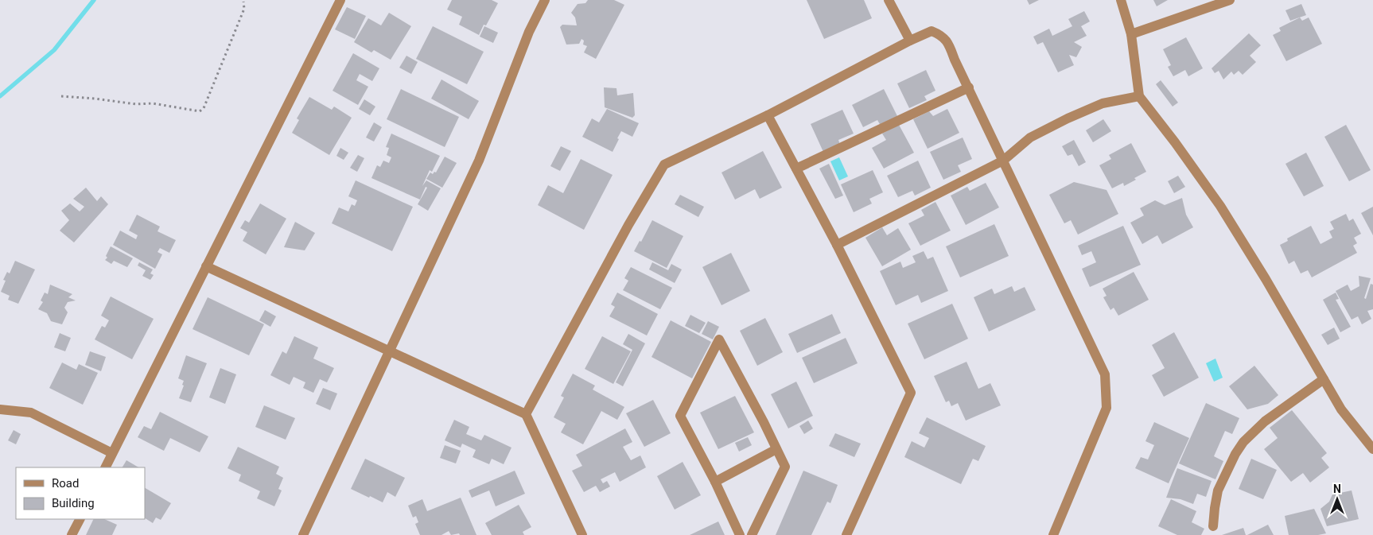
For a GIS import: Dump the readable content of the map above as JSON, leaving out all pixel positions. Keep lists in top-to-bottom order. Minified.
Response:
{"legend":["Road","Building"],"north":"top"}
